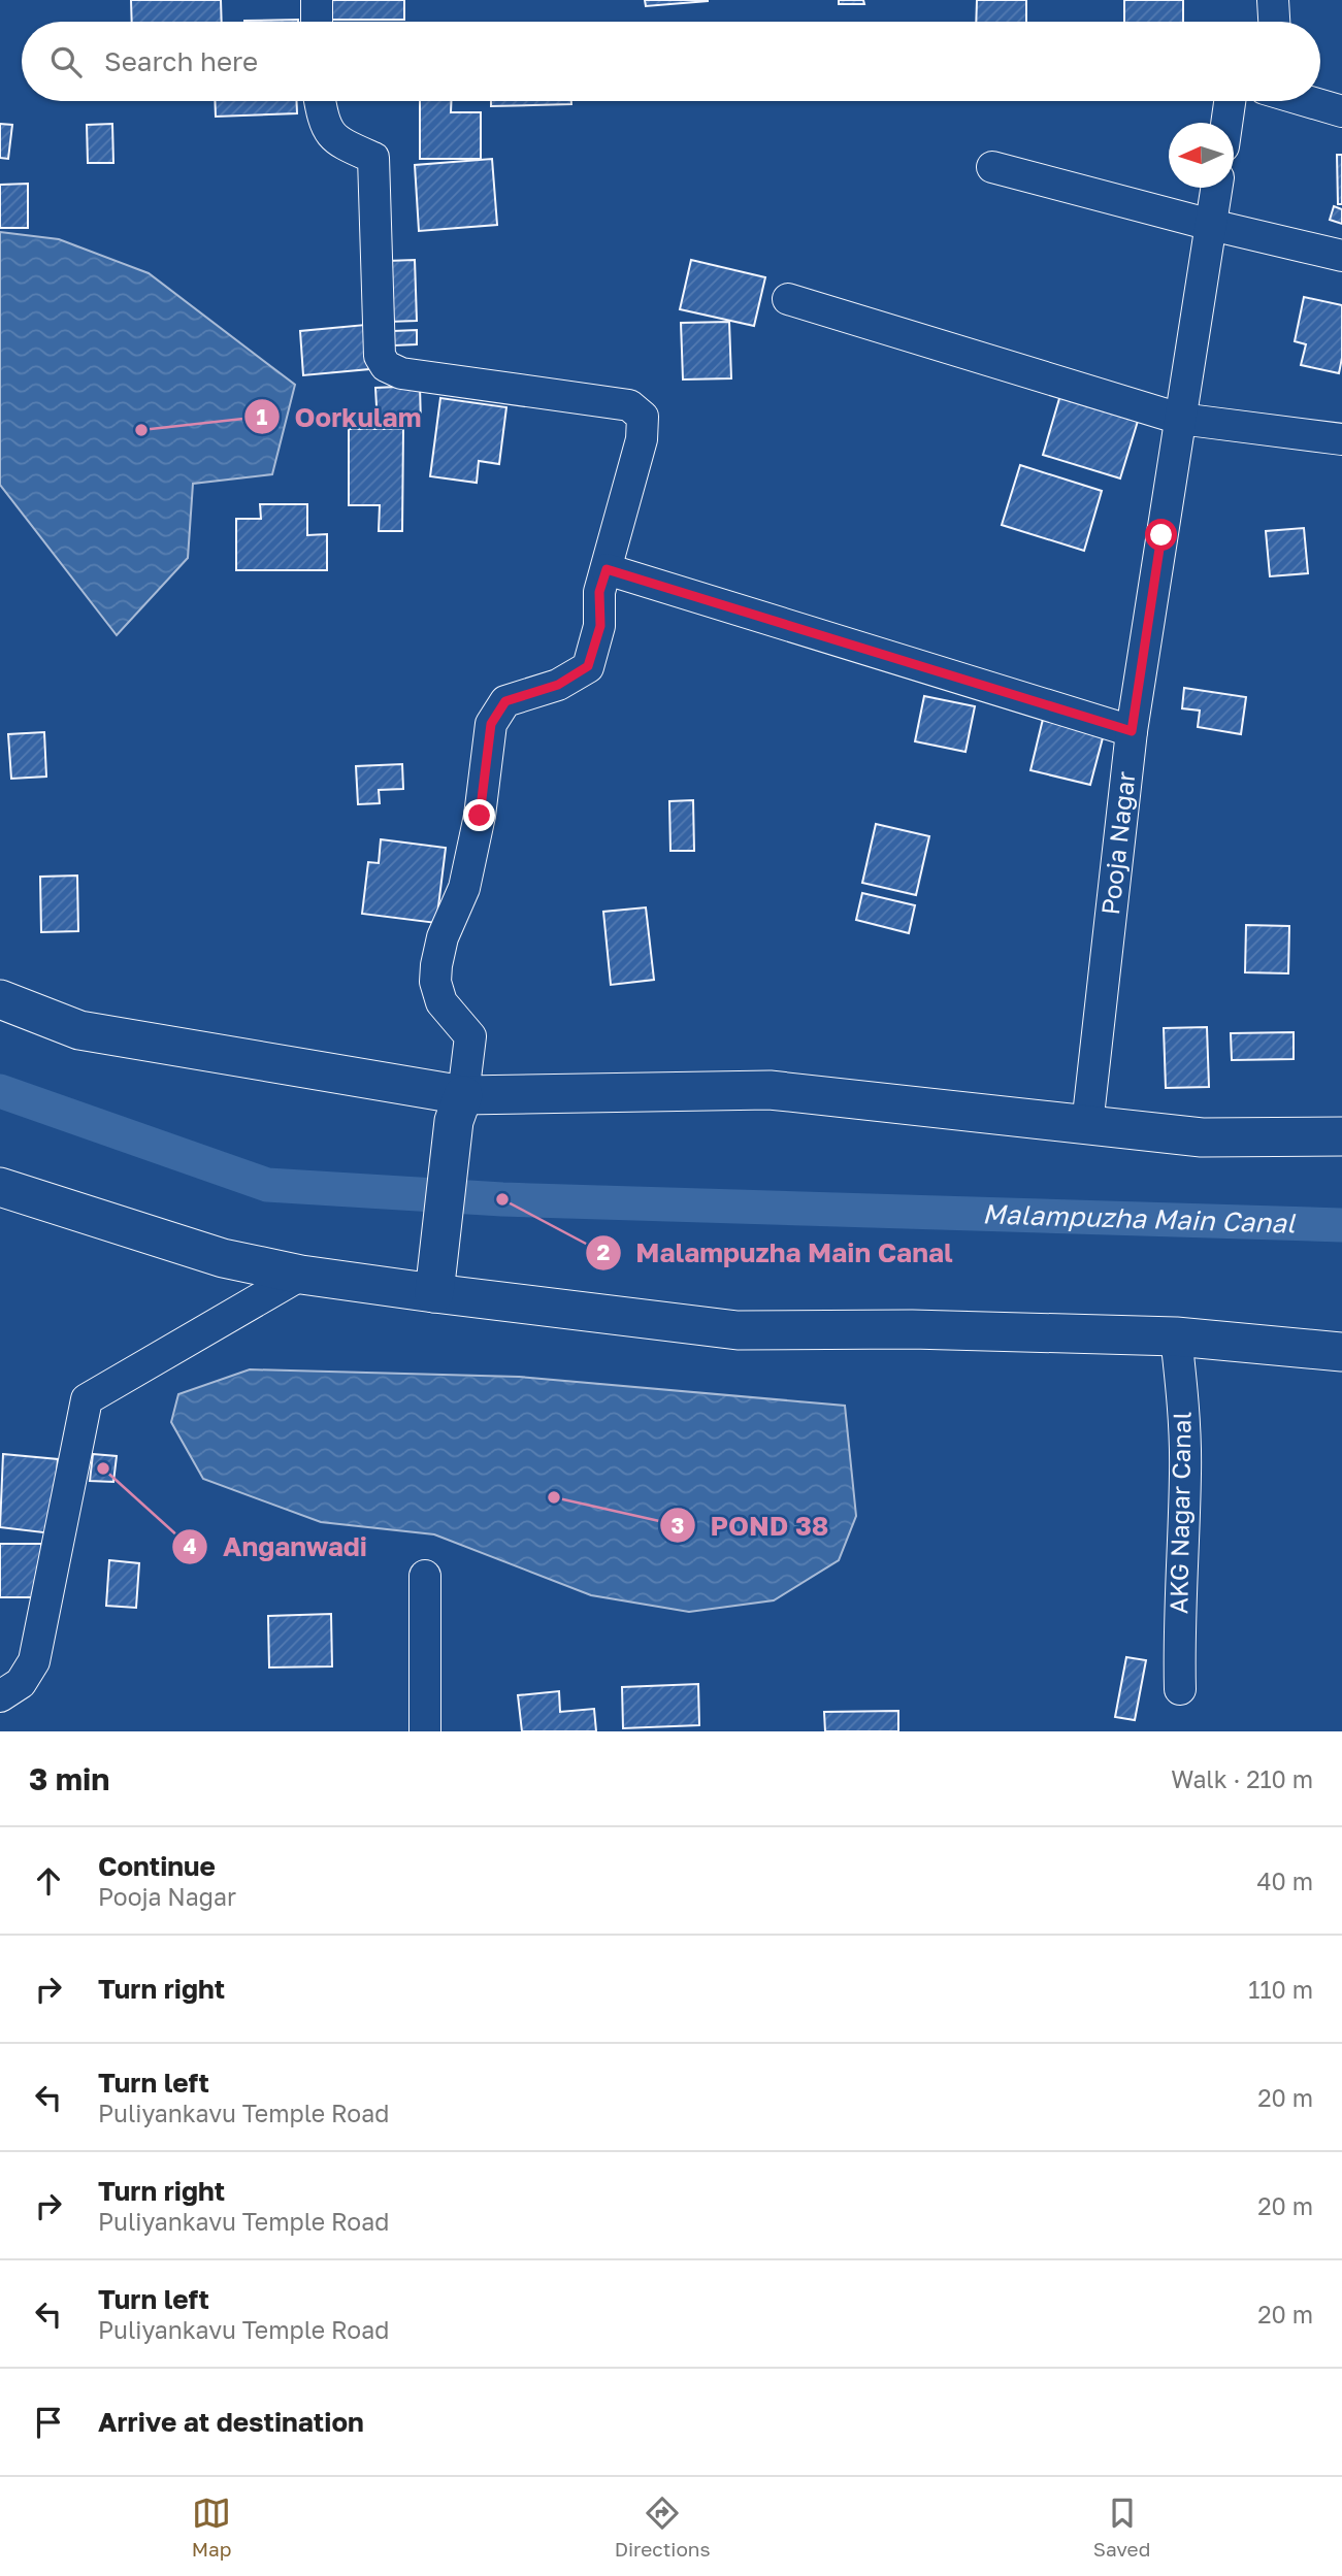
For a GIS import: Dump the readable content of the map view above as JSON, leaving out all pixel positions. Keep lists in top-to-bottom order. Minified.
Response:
{"streets":{"street":["Pooja Nagar","AKG Nagar Canal"]},"water":["Malampuzha Main Canal"],"places":["Oorkulam","Malampuzha Main Canal","Anganwadi","POND 38"],"north":"left","page":{"search":"Search here","heading":["3 min","Walk · 210 m"],"list":[["Continue","Pooja Nagar","40 m"],["Turn right","110 m"],["Turn left","Puliyankavu Temple Road","20 m"],["Turn right","Puliyankavu Temple Road","20 m"],["Turn left","Puliyankavu Temple Road","20 m"],"Arrive at destination"],"nav":["Map","Directions","Saved"]}}
